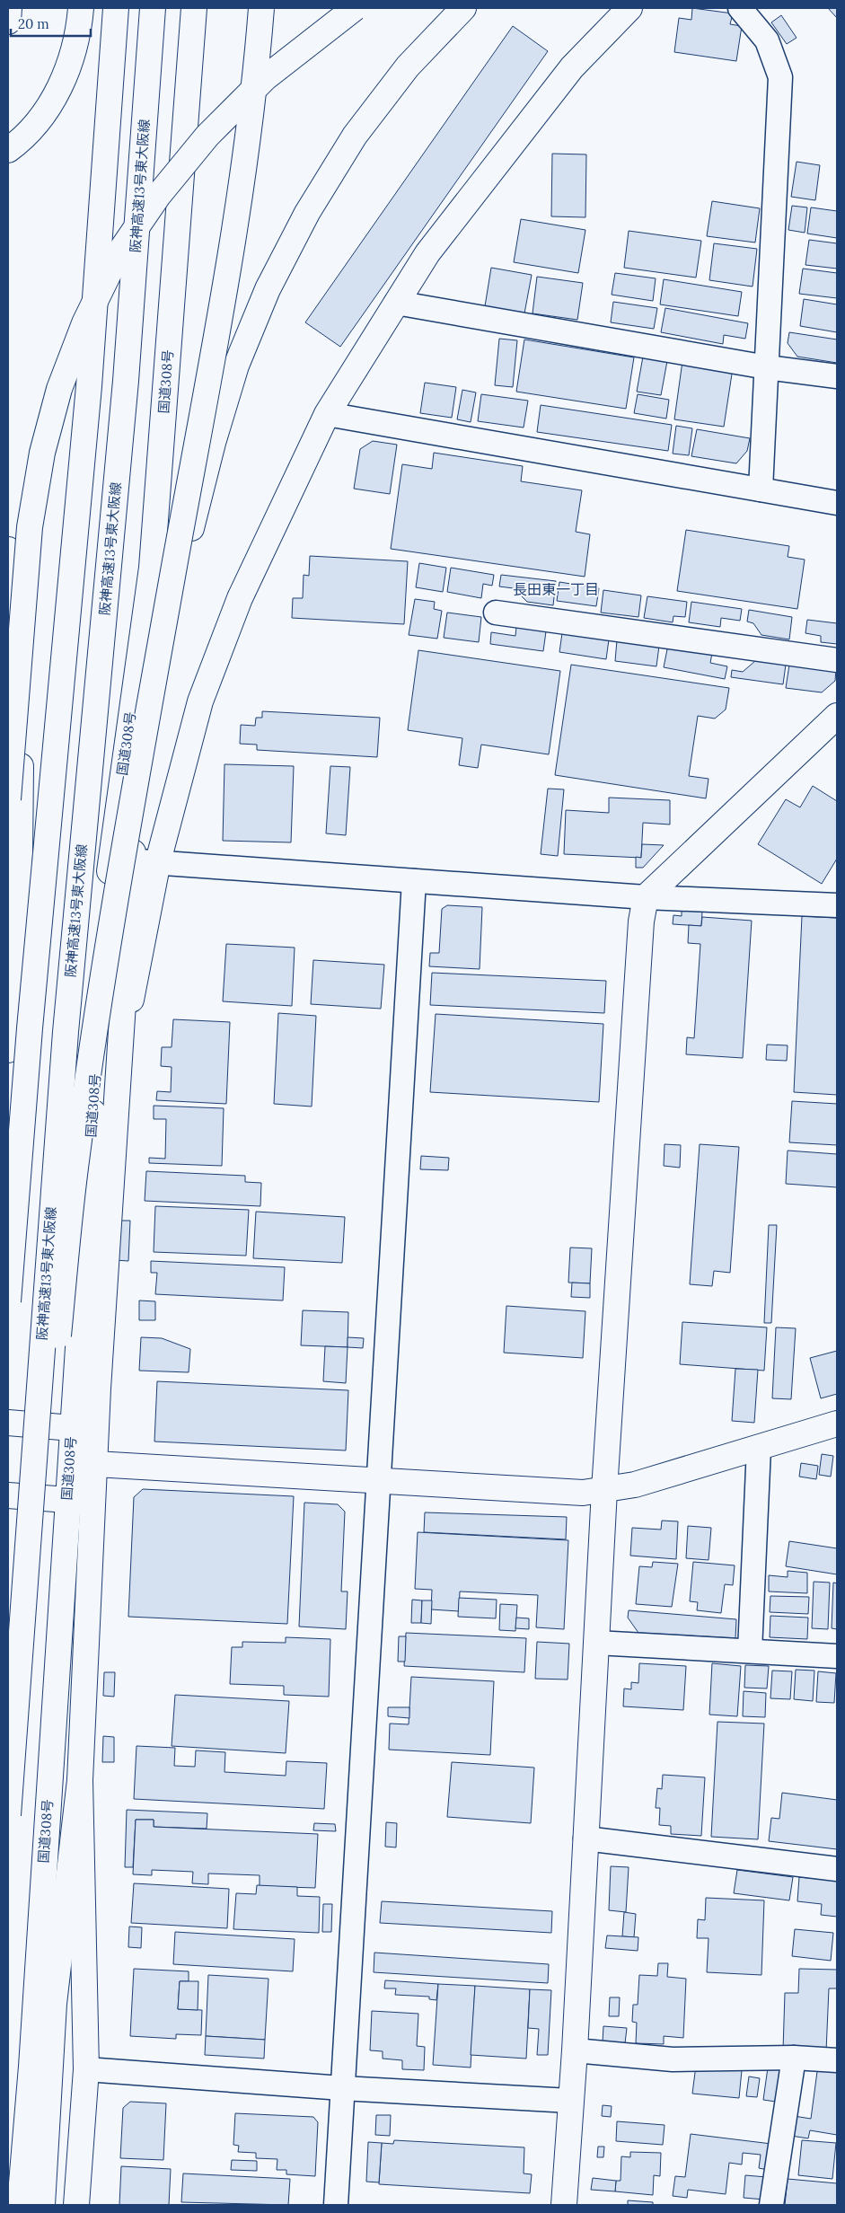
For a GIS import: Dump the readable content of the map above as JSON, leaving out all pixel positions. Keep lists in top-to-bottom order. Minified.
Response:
{"streets":{"main road":["阪神高速13号東大阪線","国道308号"]},"districts":["長田東一丁目"],"scale_bar":"20 m"}
